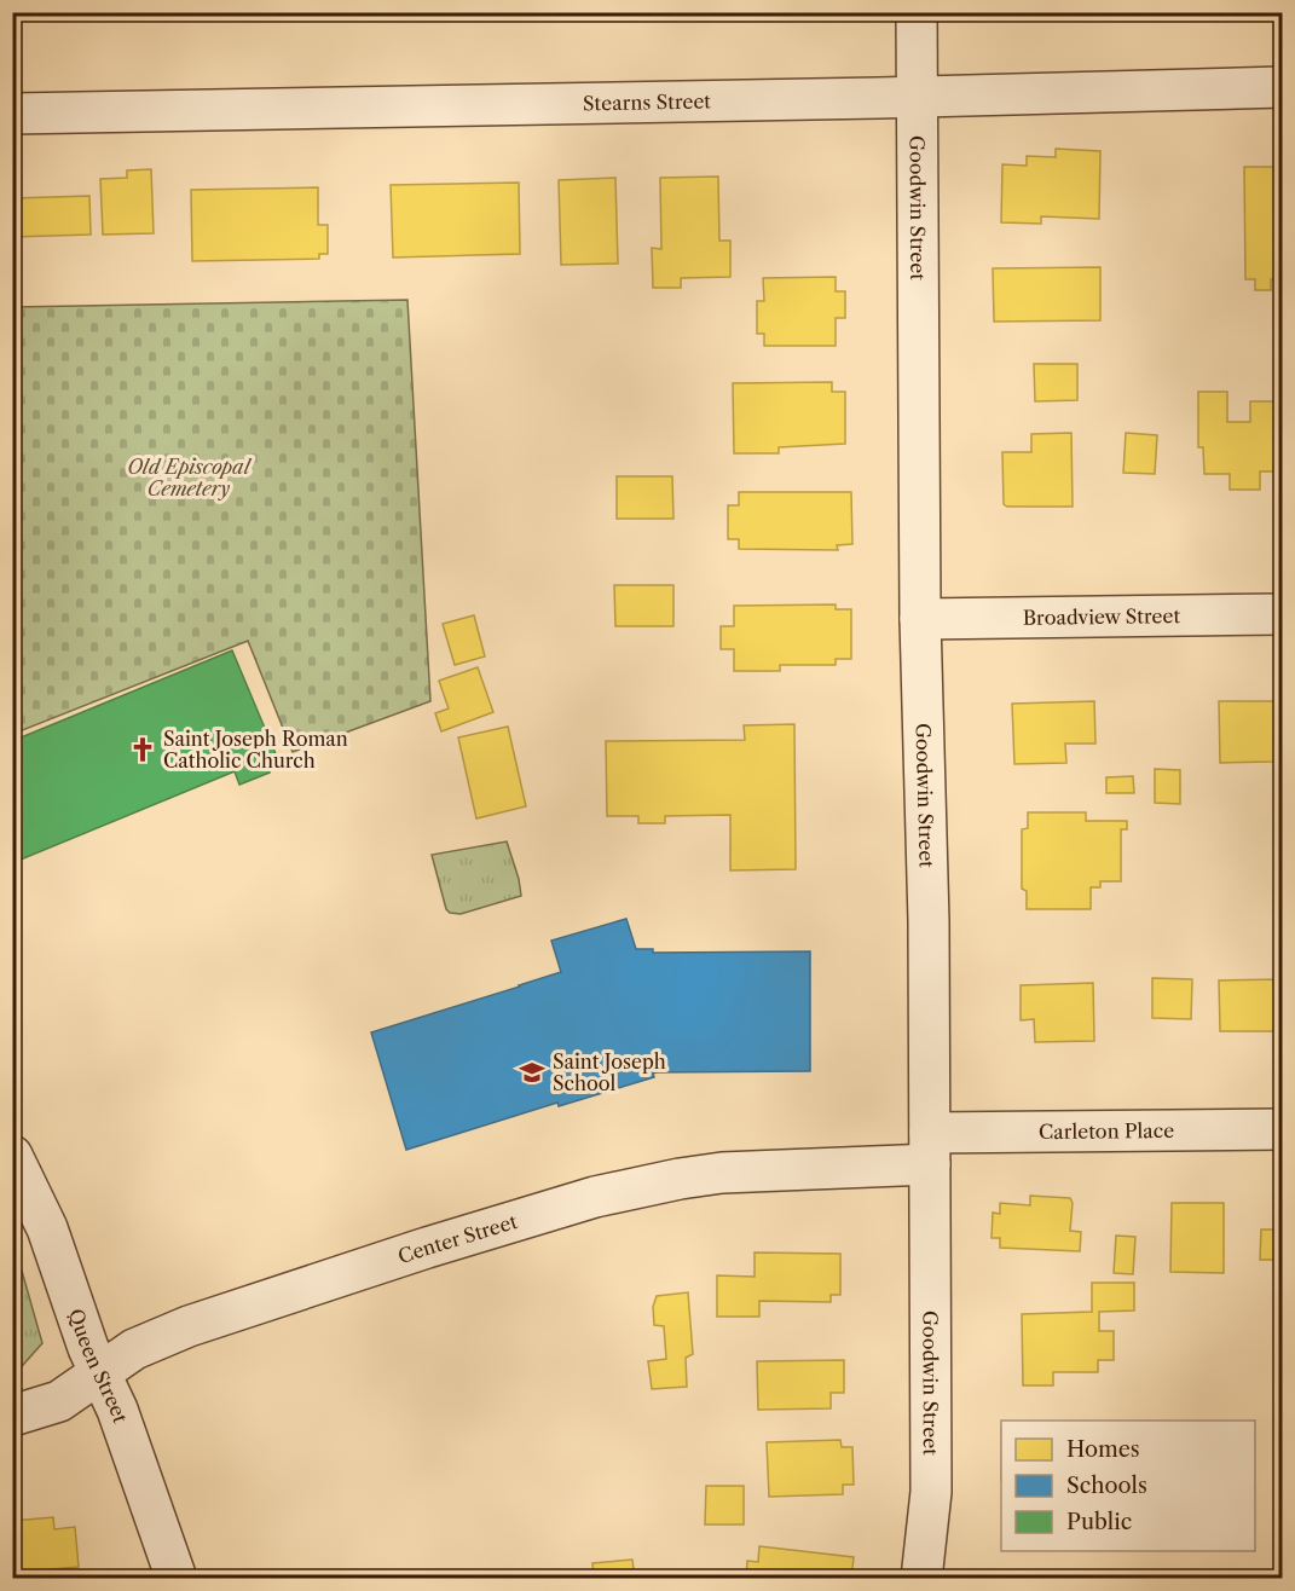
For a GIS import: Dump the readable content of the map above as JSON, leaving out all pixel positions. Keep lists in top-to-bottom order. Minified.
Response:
{"streets":{"street":["Stearns Street","Goodwin Street","Broadview Street","Carleton Place","Center Street","Queen Street"]},"crossings":[["Stearns Street","Goodwin Street"],["Goodwin Street","Broadview Street"],["Goodwin Street","Carleton Place"],["Goodwin Street","Center Street"],["Carleton Place","Center Street"],["Center Street","Queen Street"]],"parks":["Old Episcopal Cemetery"],"places":{"church":["Saint Joseph Roman Catholic Church"],"school or university":["Saint Joseph School"]},"legend":["Homes","Schools","Public"]}
